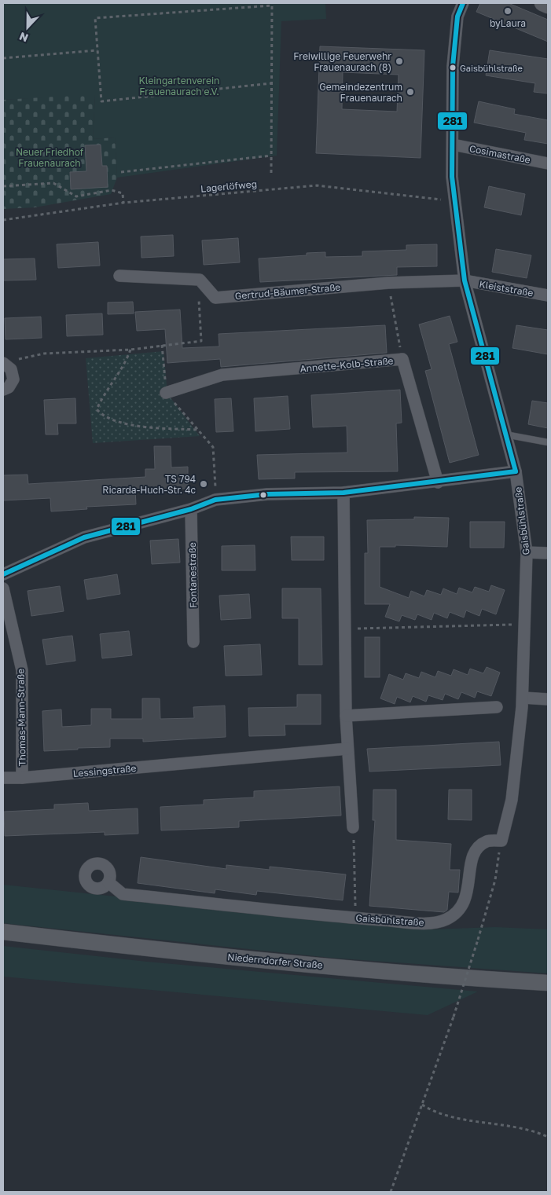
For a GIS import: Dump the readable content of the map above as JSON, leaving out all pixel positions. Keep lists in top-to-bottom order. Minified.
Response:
{"streets":{"main road":["Niederndorfer Straße"],"street":["Cosimastraße","Kleiststraße","Gertrud-Bäumer-Straße","Annette-Kolb-Straße","Gaisbühlstraße","Fontanestraße","Thomas-Mann-Straße","Lessingstraße"],"path":["Lagerlöfweg"]},"crossings":[["Cosimastraße","Gaisbühlstraße"],["Lagerlöfweg","Gaisbühlstraße"],["Kleiststraße","Gertrud-Bäumer-Straße"],["Kleiststraße","Gaisbühlstraße"],["Gertrud-Bäumer-Straße","Gaisbühlstraße"],["Thomas-Mann-Straße","Lessingstraße"]],"parks":["Kleingartenverein Frauenaurach e.V.","Neuer Friedhof Frauenaurach"],"places":["byLaura","Freiwillige Feuerwehr Frauenaurach (8)","Gaisbühlstraße","Gemeindezentrum Frauenaurach","TS 794 Ricarda-Huch-Str. 4c"],"lines":["transit line 281"],"north":"bottom"}
